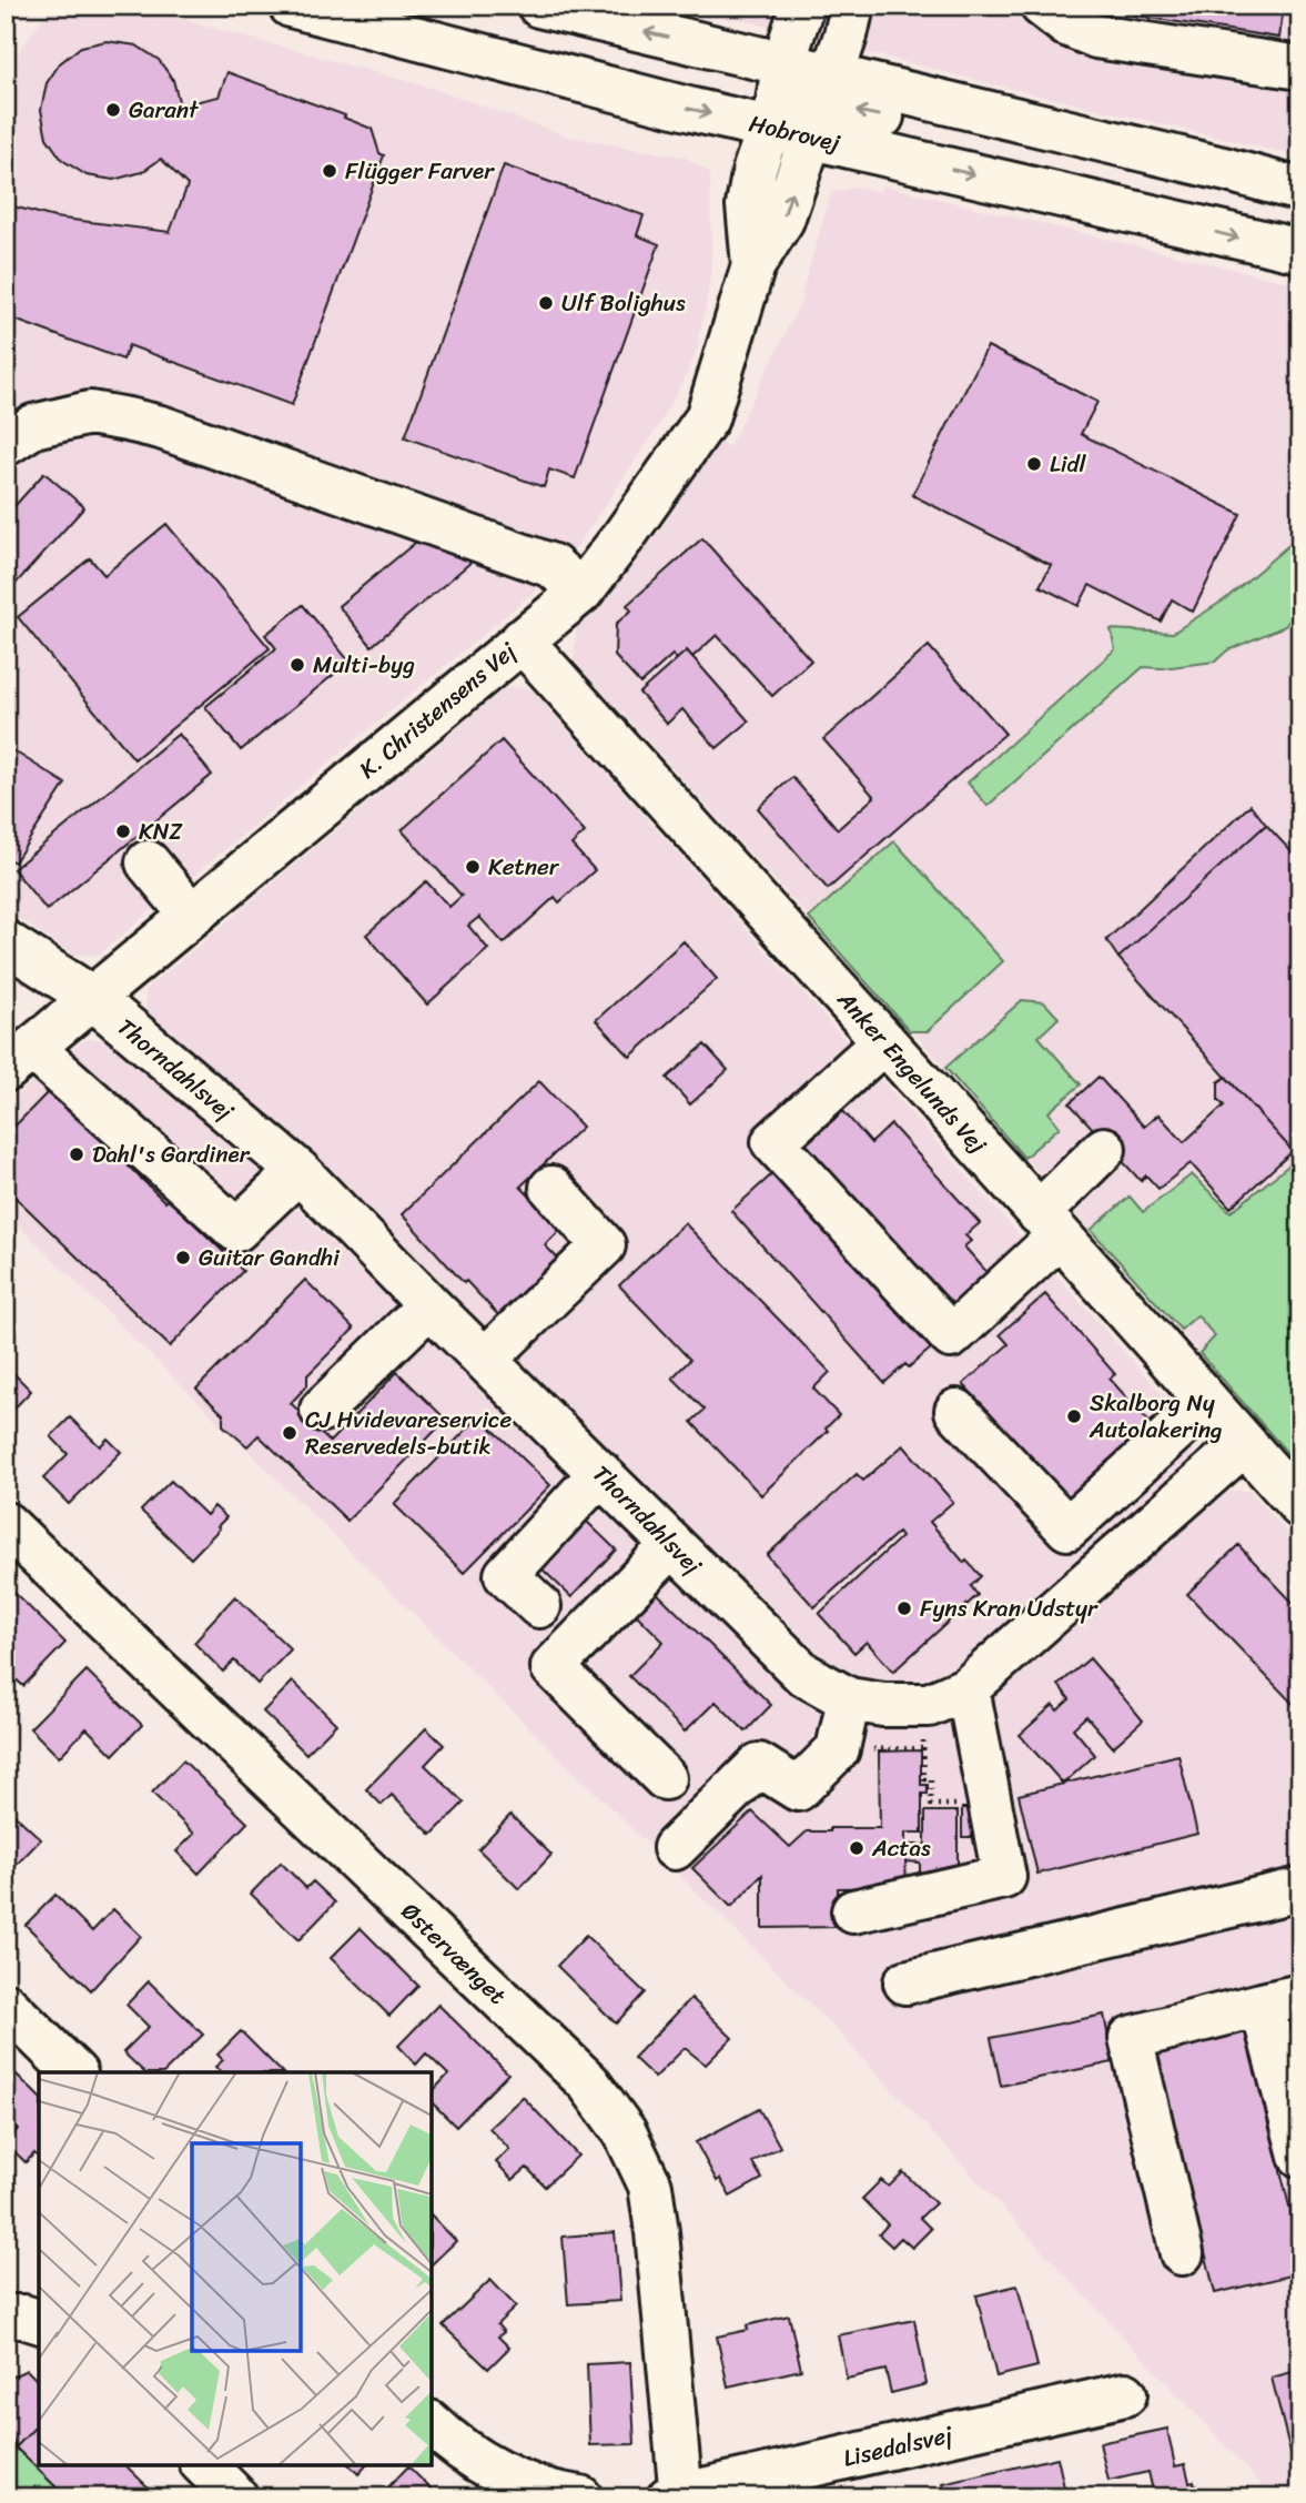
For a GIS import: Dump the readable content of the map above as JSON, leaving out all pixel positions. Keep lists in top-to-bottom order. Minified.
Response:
{"streets":{"street":["Hobrovej","K. Christensens Vej","Thorndahlsvej","Anker Engelunds Vej","Østervænget","Lisedalsvej"]},"crossings":[["Hobrovej","K. Christensens Vej"],["K. Christensens Vej","Thorndahlsvej"],["K. Christensens Vej","Anker Engelunds Vej"],["Thorndahlsvej","Anker Engelunds Vej"],["Østervænget","Lisedalsvej"]],"places":["Garant","Flügger Farver","Ulf Bolighus","Lidl","Multi-byg","KNZ","Ketner","Dahl's Gardiner","Guitar Gandhi","Skalborg Ny Autolakering","CJ Hvidevareservice Reservedels-butik","Fyns Kran Udstyr","Actas"]}
